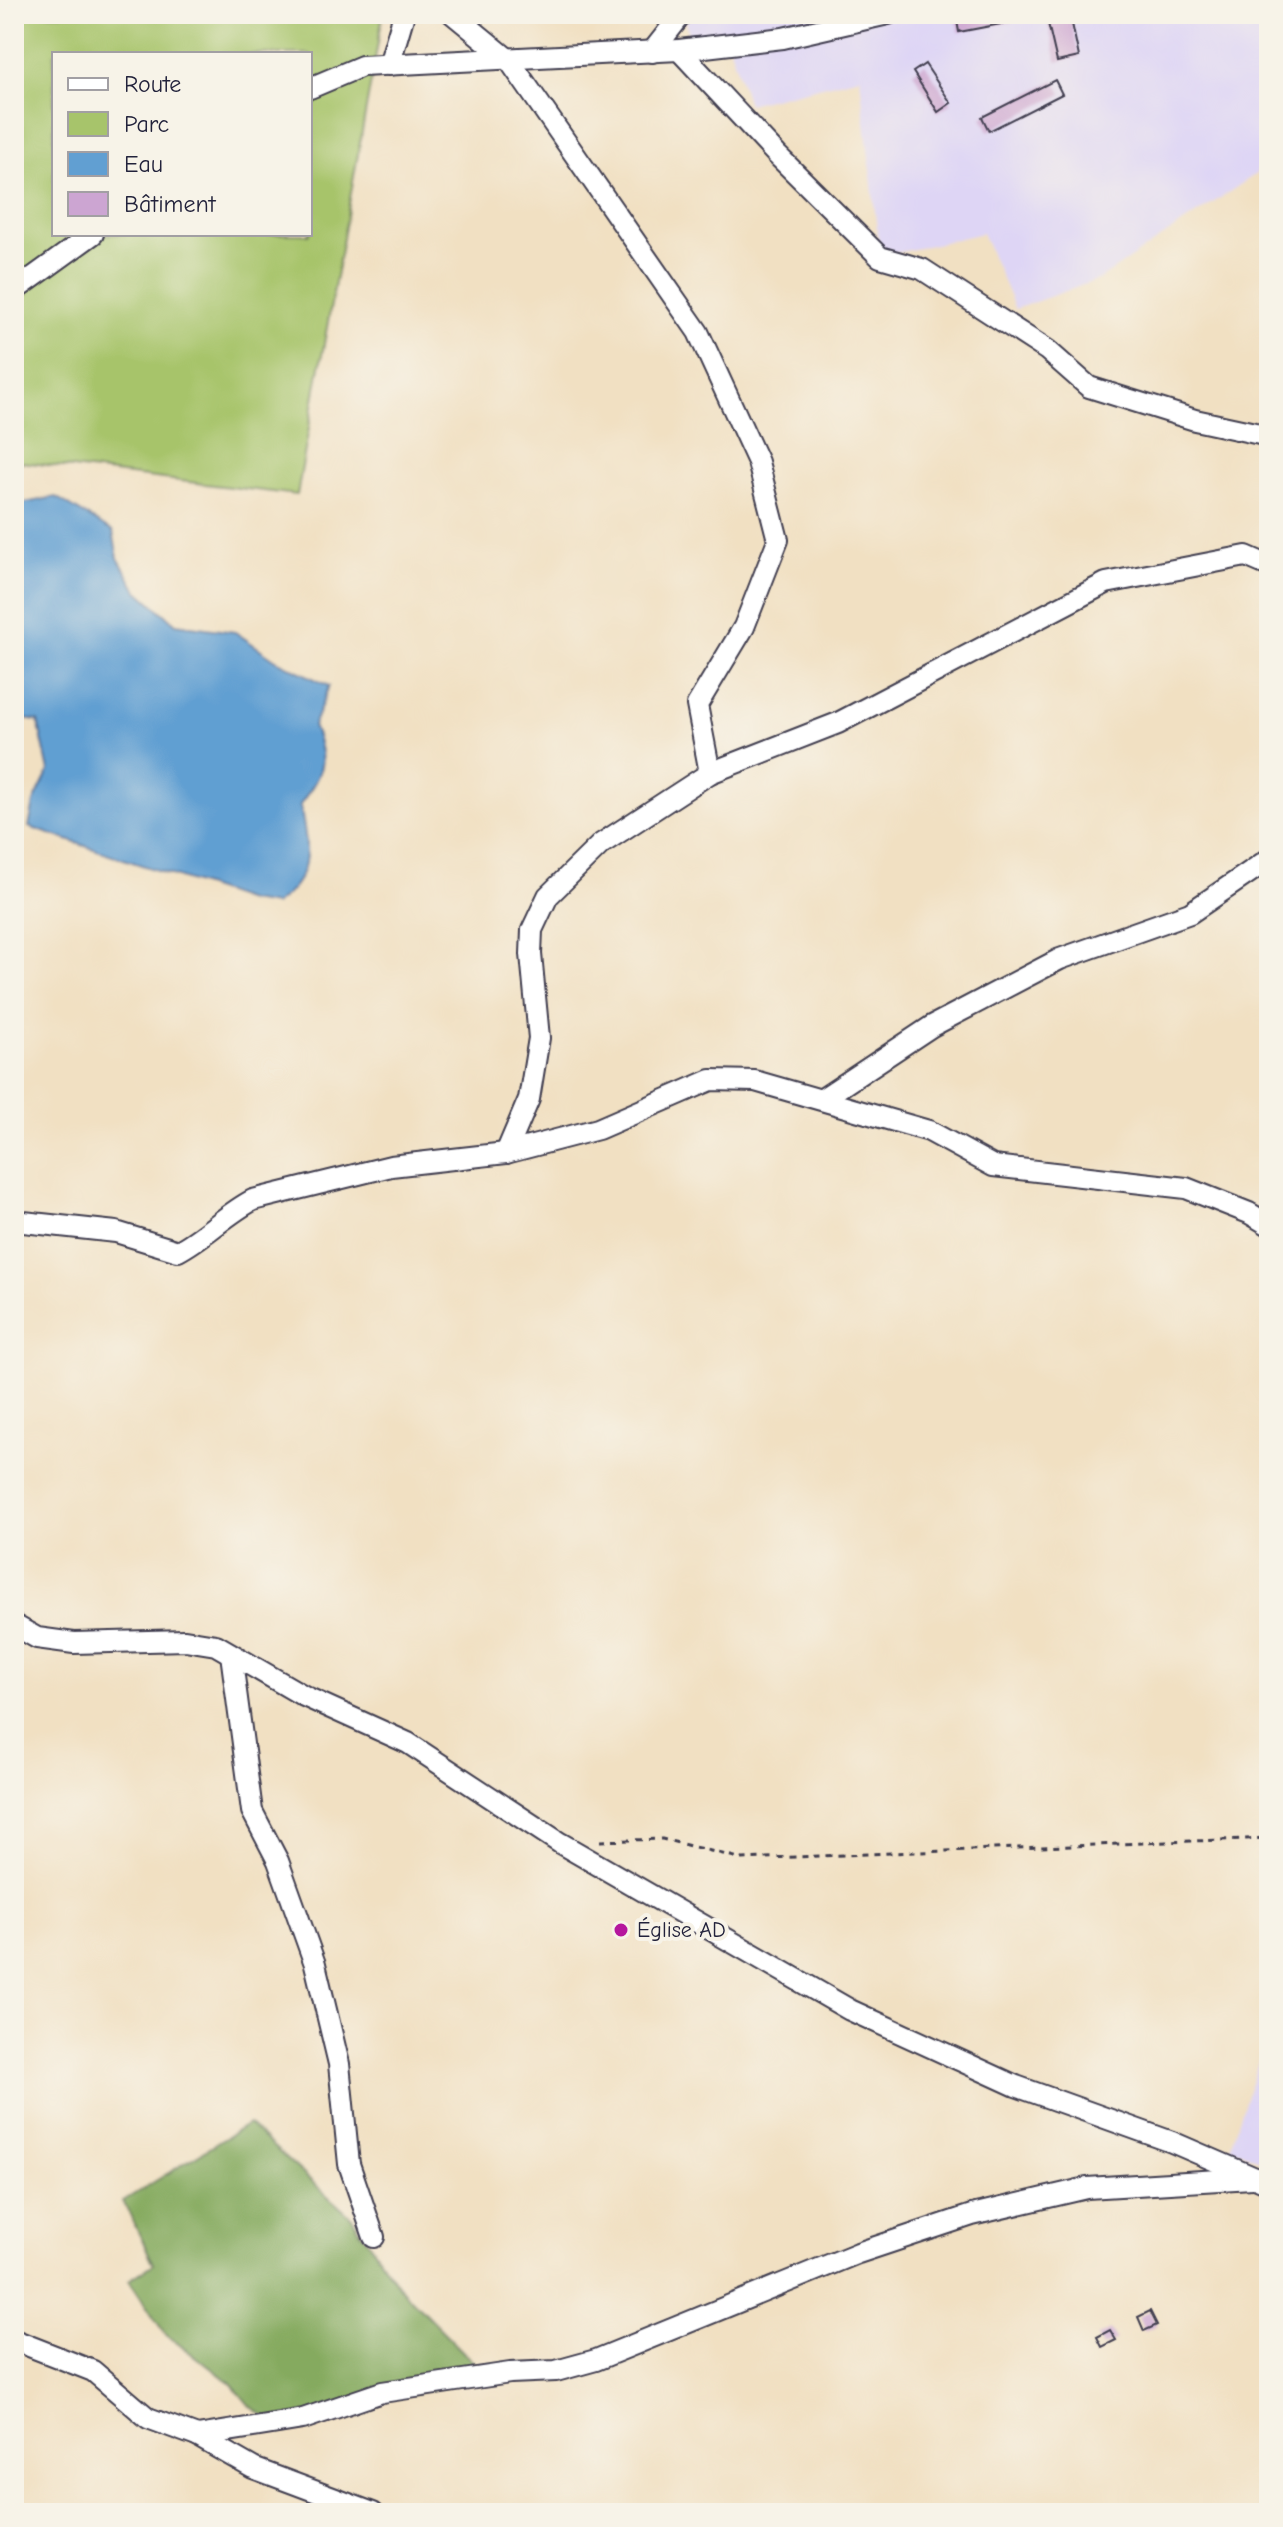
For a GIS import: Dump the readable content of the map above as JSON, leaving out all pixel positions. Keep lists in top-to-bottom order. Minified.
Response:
{"places":["Église AD"],"legend":["Route","Parc","Eau","Bâtiment"]}
